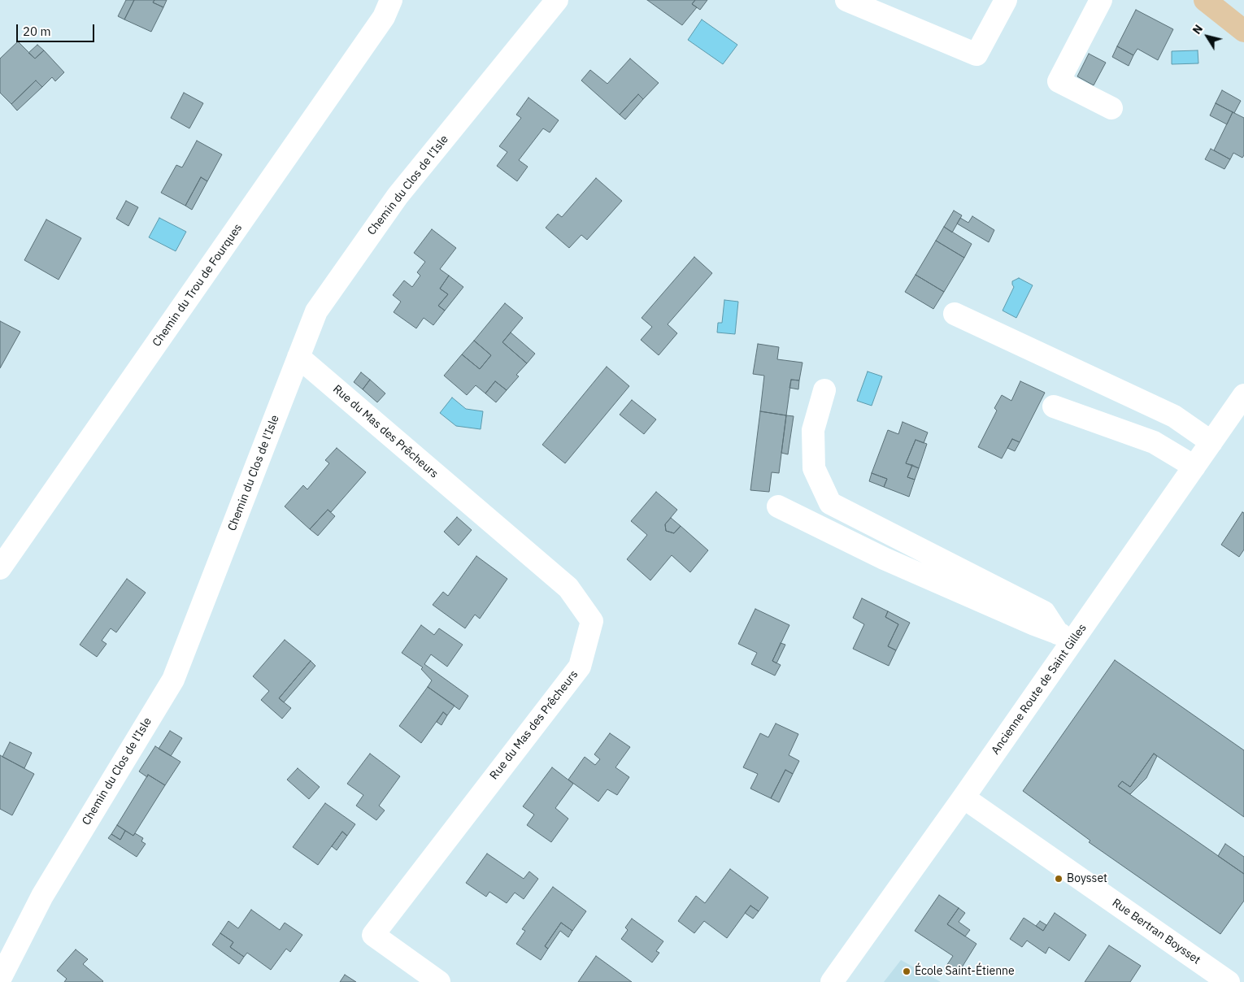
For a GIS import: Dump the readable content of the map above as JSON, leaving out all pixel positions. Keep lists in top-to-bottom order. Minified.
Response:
{"streets":{"street":["Chemin du Clos de l'Isle","Chemin du Trou de Fourques","Rue du Mas des Prêcheurs","Ancienne Route de Saint Gilles","Rue Bertran Boysset"]},"crossings":[["Chemin du Clos de l'Isle","Rue du Mas des Prêcheurs"],["Ancienne Route de Saint Gilles","Rue Bertran Boysset"]],"places":["Boysset","École Saint-Étienne"],"scale_bar":"20 m","north":"top left"}
